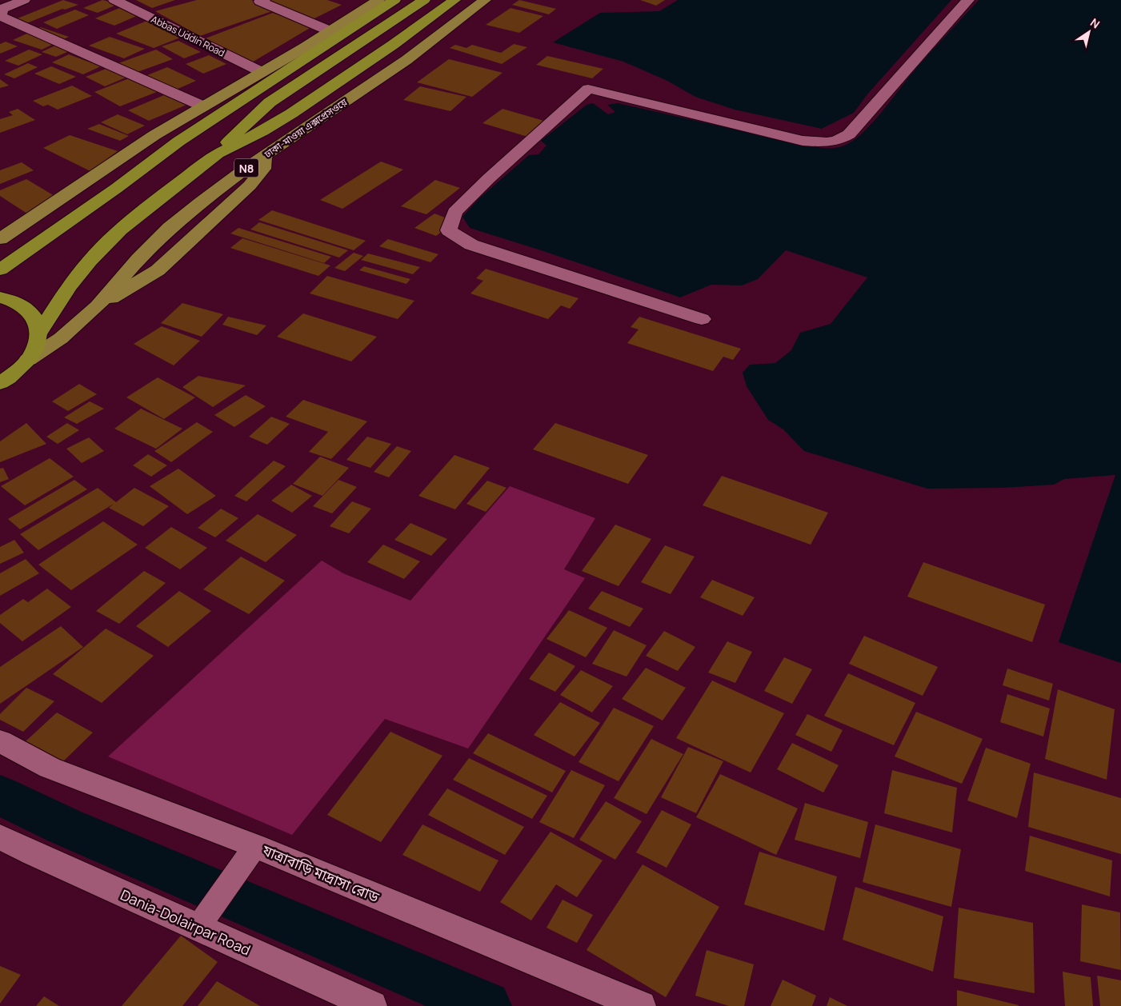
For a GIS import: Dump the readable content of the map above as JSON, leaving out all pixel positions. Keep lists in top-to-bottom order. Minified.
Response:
{"streets":{"highway":["ঢাকা-মাওয়া এক্সপ্রেসওয়ে","N8"],"street":["Abbas Uddin Road","যাত্রাবাড়ি মাদ্রাসা রোড","Dania-Dolairpar Road"]},"north":"top right"}
